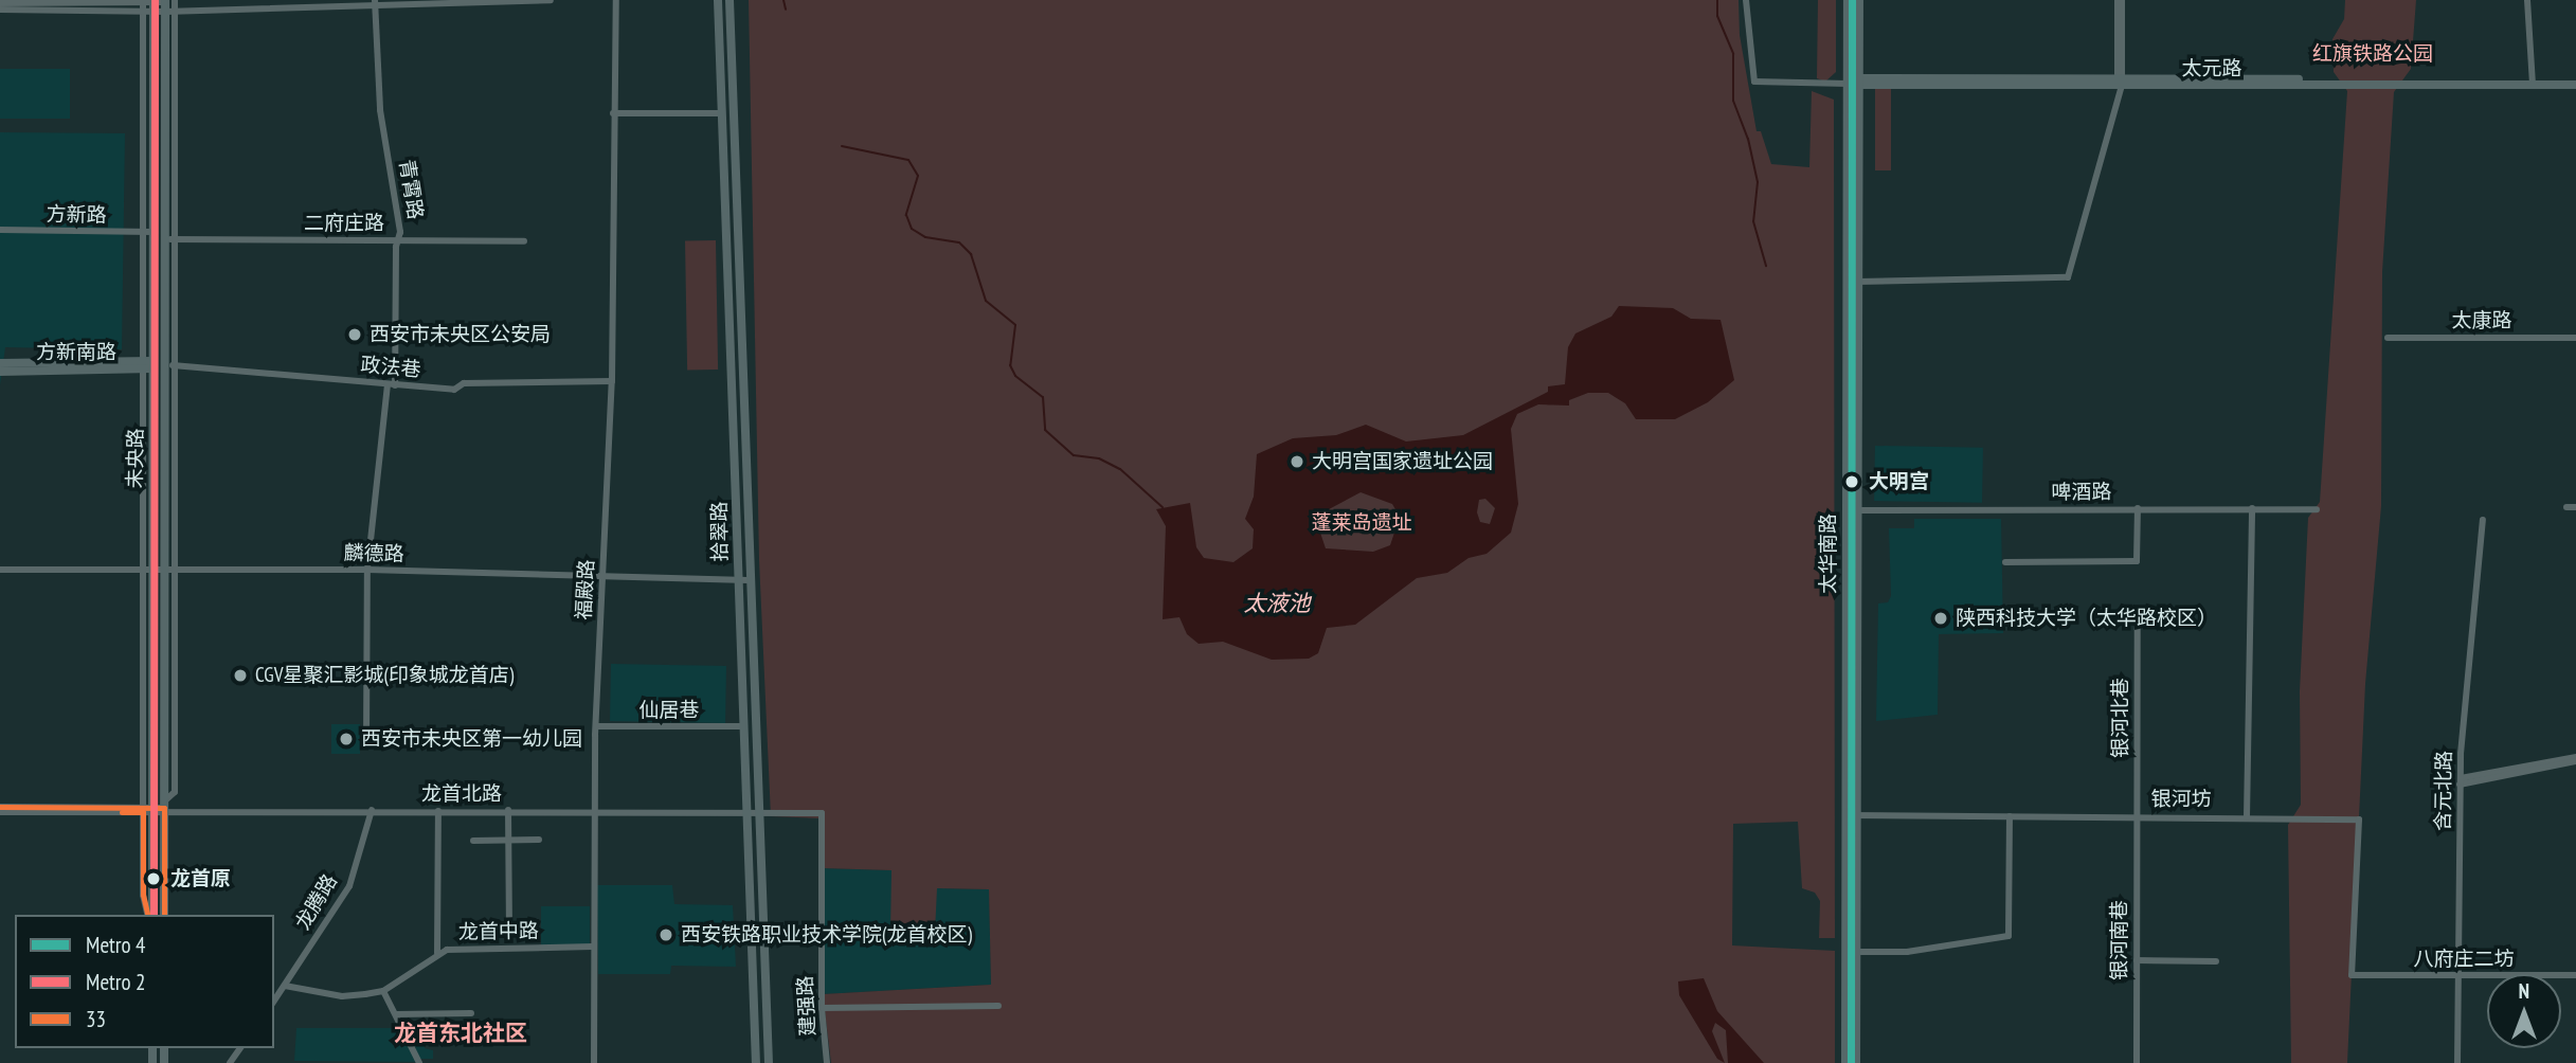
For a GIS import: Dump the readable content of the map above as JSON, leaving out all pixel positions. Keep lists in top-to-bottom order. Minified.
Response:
{"streets":{"main road":["太元路","方新南路","未央路","拾翠路","太华南路"],"street":["青霄路","方新路","二府庄路","太康路","政法巷","啤酒路","麟德路","福殿路","仙居巷","银河北巷","含元北路","龙首北路","银河坊","龙腾路","龙首中路","银河南巷","八府庄二坊","建强路"]},"crossings":[["太元路","太华南路"],["青霄路","二府庄路"],["青霄路","政法巷"],["青霄路","麟德路"],["方新路","未央路"],["二府庄路","未央路"],["方新南路","未央路"],["政法巷","未央路"],["政法巷","福殿路"],["未央路","麟德路"],["未央路","龙首北路"],["啤酒路","太华南路"],["拾翠路","麟德路"],["拾翠路","仙居巷"],["拾翠路","龙首北路"],["麟德路","福殿路"],["太华南路","银河坊"],["福殿路","仙居巷"],["福殿路","龙首北路"],["福殿路","龙首中路"],["银河北巷","银河坊"],["银河北巷","银河南巷"],["含元北路","八府庄二坊"],["龙首北路","龙腾路"],["龙首北路","建强路"],["银河坊","银河南巷"],["银河坊","八府庄二坊"],["龙腾路","龙首中路"]],"districts":["龙首东北社区"],"water":["太液池"],"parks":["红旗铁路公园","蓬莱岛遗址"],"places":["西安市未央区公安局","大明宫国家遗址公园","大明宫","陕西科技大学（太华路校区）","CGV星聚汇影城(印象城龙首店)","西安市未央区第一幼儿园","龙首原","西安铁路职业技术学院(龙首校区)"],"lines":["metro line 4","metro line 2","transit line 33"],"legend":["Metro 4","Metro 2","33"],"north":"top"}
